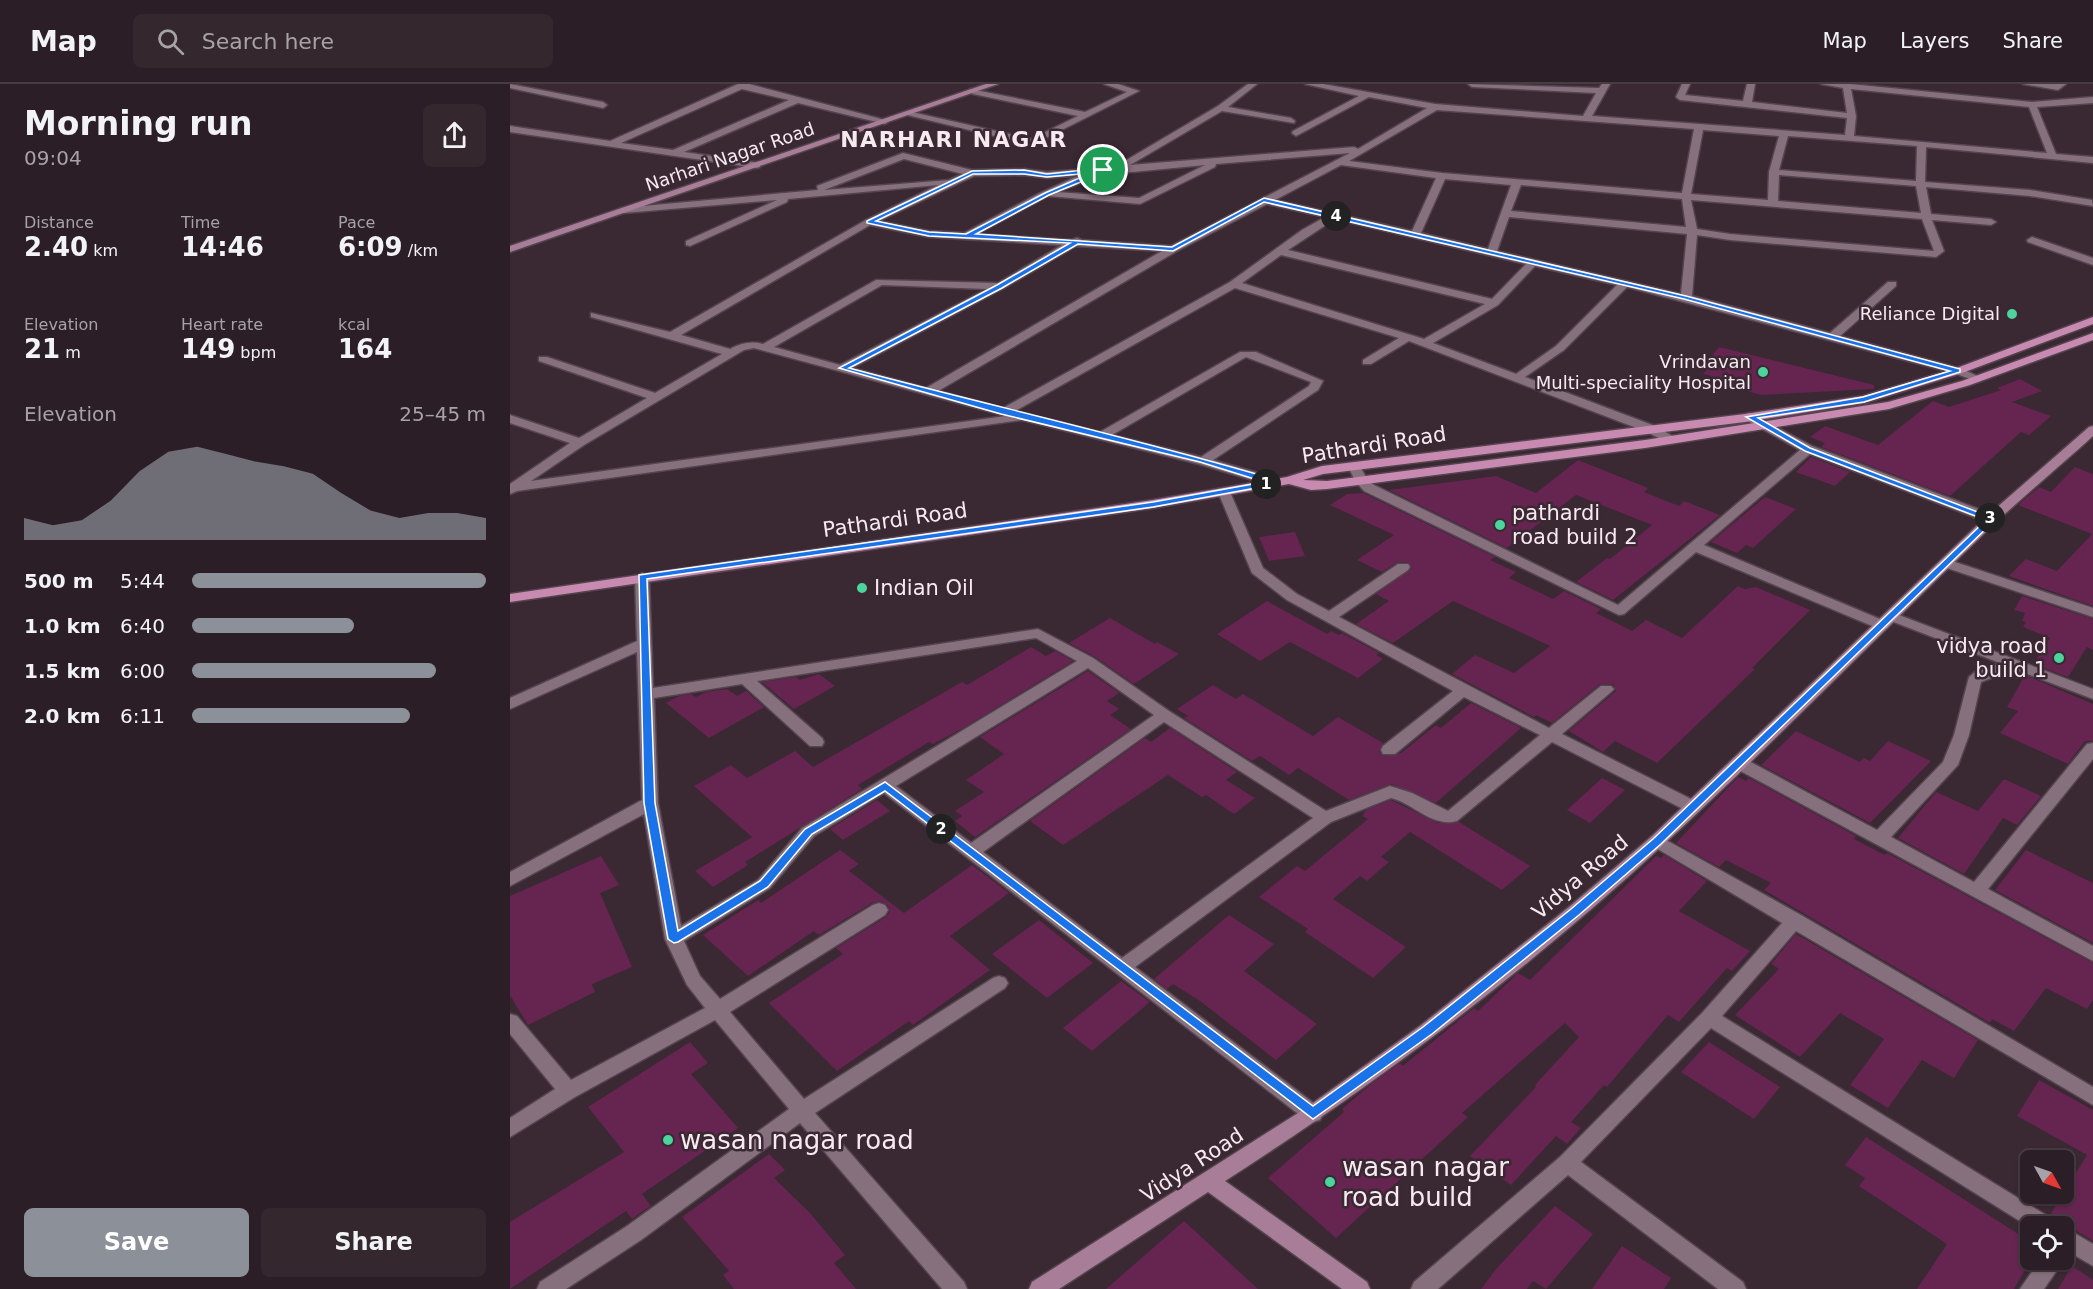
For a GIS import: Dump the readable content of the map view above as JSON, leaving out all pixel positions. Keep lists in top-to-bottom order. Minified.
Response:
{"streets":{"main road":["Pathardi Road"],"street":["Narhari Nagar Road","Vidya Road"]},"districts":["NARHARI NAGAR"],"places":["Reliance Digital","Vrindavan Multi-speciality Hospital","pathardi road build 2","Indian Oil","vidya road build 1","wasan nagar road","wasan nagar road build"],"north":"bottom right","page":{"header":"Map","search":"Search here","nav":["Map","Layers","Share"],"heading":["Morning run","09:04"],"stats":[["Distance","2.40 km"],["Time","14:46"],["Pace","6:09 /km"],["Elevation","21 m"],["Heart rate","149 bpm"],["kcal","164"]],"pins":["4","1","3","2"],"chart":["Elevation","25–45 m"],"list":[{"name":"500 m","note":"5:44"},{"name":"1.0 km","note":"6:40"},{"name":"1.5 km","note":"6:00"},{"name":"2.0 km","note":"6:11"}],"buttons":["Save","Share"]}}
